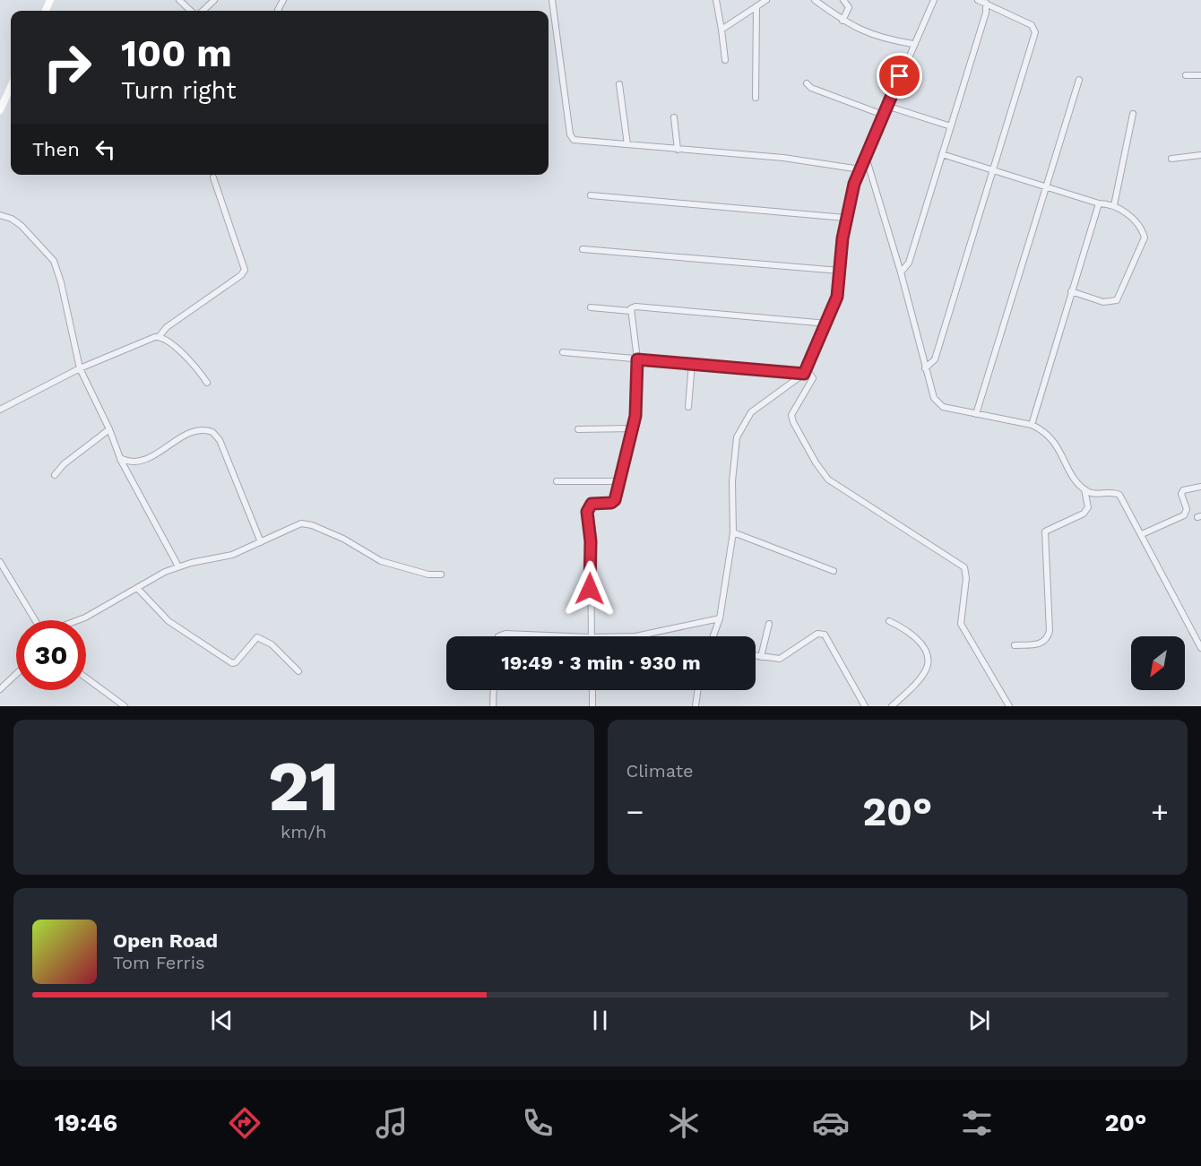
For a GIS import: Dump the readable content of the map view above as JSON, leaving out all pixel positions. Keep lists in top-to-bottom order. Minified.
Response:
{"north":"bottom left","page":{"turn":["100 m","Turn right"],"then":"Then","limit":"30","trip":"19:49 · 3 min · 930 m","tile":[["21","km/h"],"Climate"],"heat":["−","20°","+"],"song":["Open Road","Tom Ferris"],"tabs":["19:46","20°"]}}
